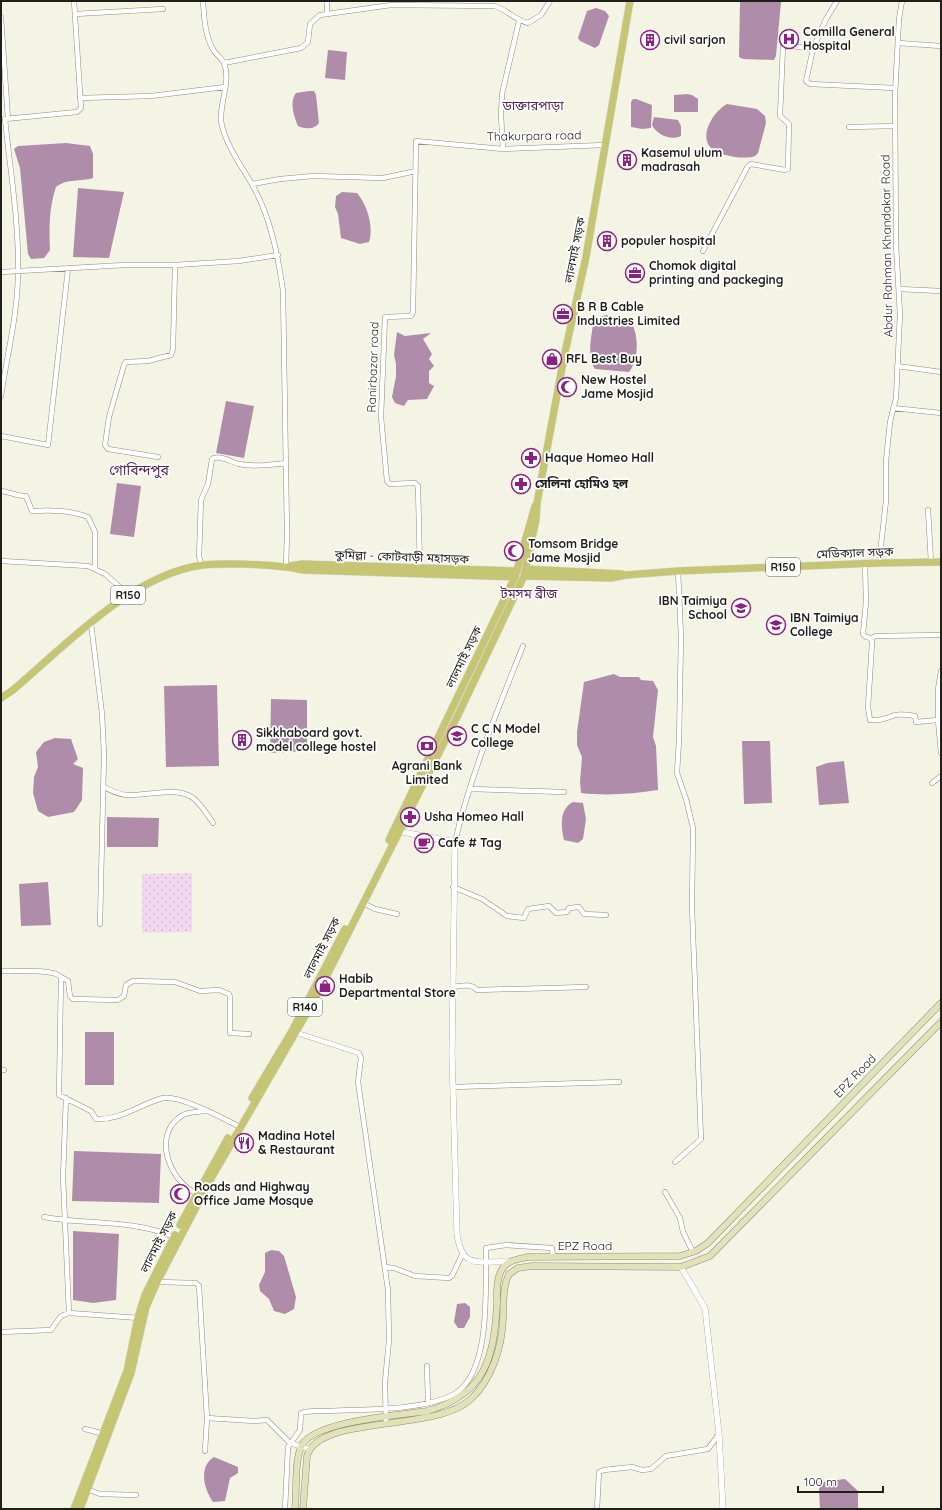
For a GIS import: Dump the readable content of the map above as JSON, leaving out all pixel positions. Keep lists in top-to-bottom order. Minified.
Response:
{"streets":{"main road":["লালমাই সড়ক","মেডিক্যাল সড়ক","কুমিল্লা - কোটবাড়ী মহাসড়ক","R150","R140","EPZ Road"],"street":["Thakurpara road","Abdur Rahman Khandakar Road","Ranirbazar road"]},"crossings":[["Thakurpara road","লালমাই সড়ক"],["Thakurpara road","Ranirbazar road"],["Abdur Rahman Khandakar Road","মেডিক্যাল সড়ক"],["লালমাই সড়ক","মেডিক্যাল সড়ক"],["লালমাই সড়ক","কুমিল্লা - কোটবাড়ী মহাসড়ক"],["Ranirbazar road","কুমিল্লা - কোটবাড়ী মহাসড়ক"]],"districts":["ডাক্তারপাড়া","গোবিন্দপুর","টমসম ব্রীজ"],"places":{"hospital":["Comilla General Hospital"],"building":["civil sarjon","Kasemul ulum madrasah","populer hospital","Sikkhaboard govt. model college hostel"],"office":["Chomok digital printing and packeging","B R B Cable Industries Limited"],"shop":["RFL Best Buy","Habib Departmental Store"],"mosque":["New Hostel Jame Mosjid","Tomsom Bridge Jame Mosjid","Roads and Highway Office Jame Mosque"],"pharmacy":["Haque Homeo Hall","সেলিনা হোমিও হল","Usha Homeo Hall"],"school or university":["IBN Taimiya School","IBN Taimiya College","C C N Model College"],"bank":["Agrani Bank Limited"],"cafe":["Cafe # Tag"],"restaurant":["Madina Hotel & Restaurant"]},"scale_bar":"100 m"}
